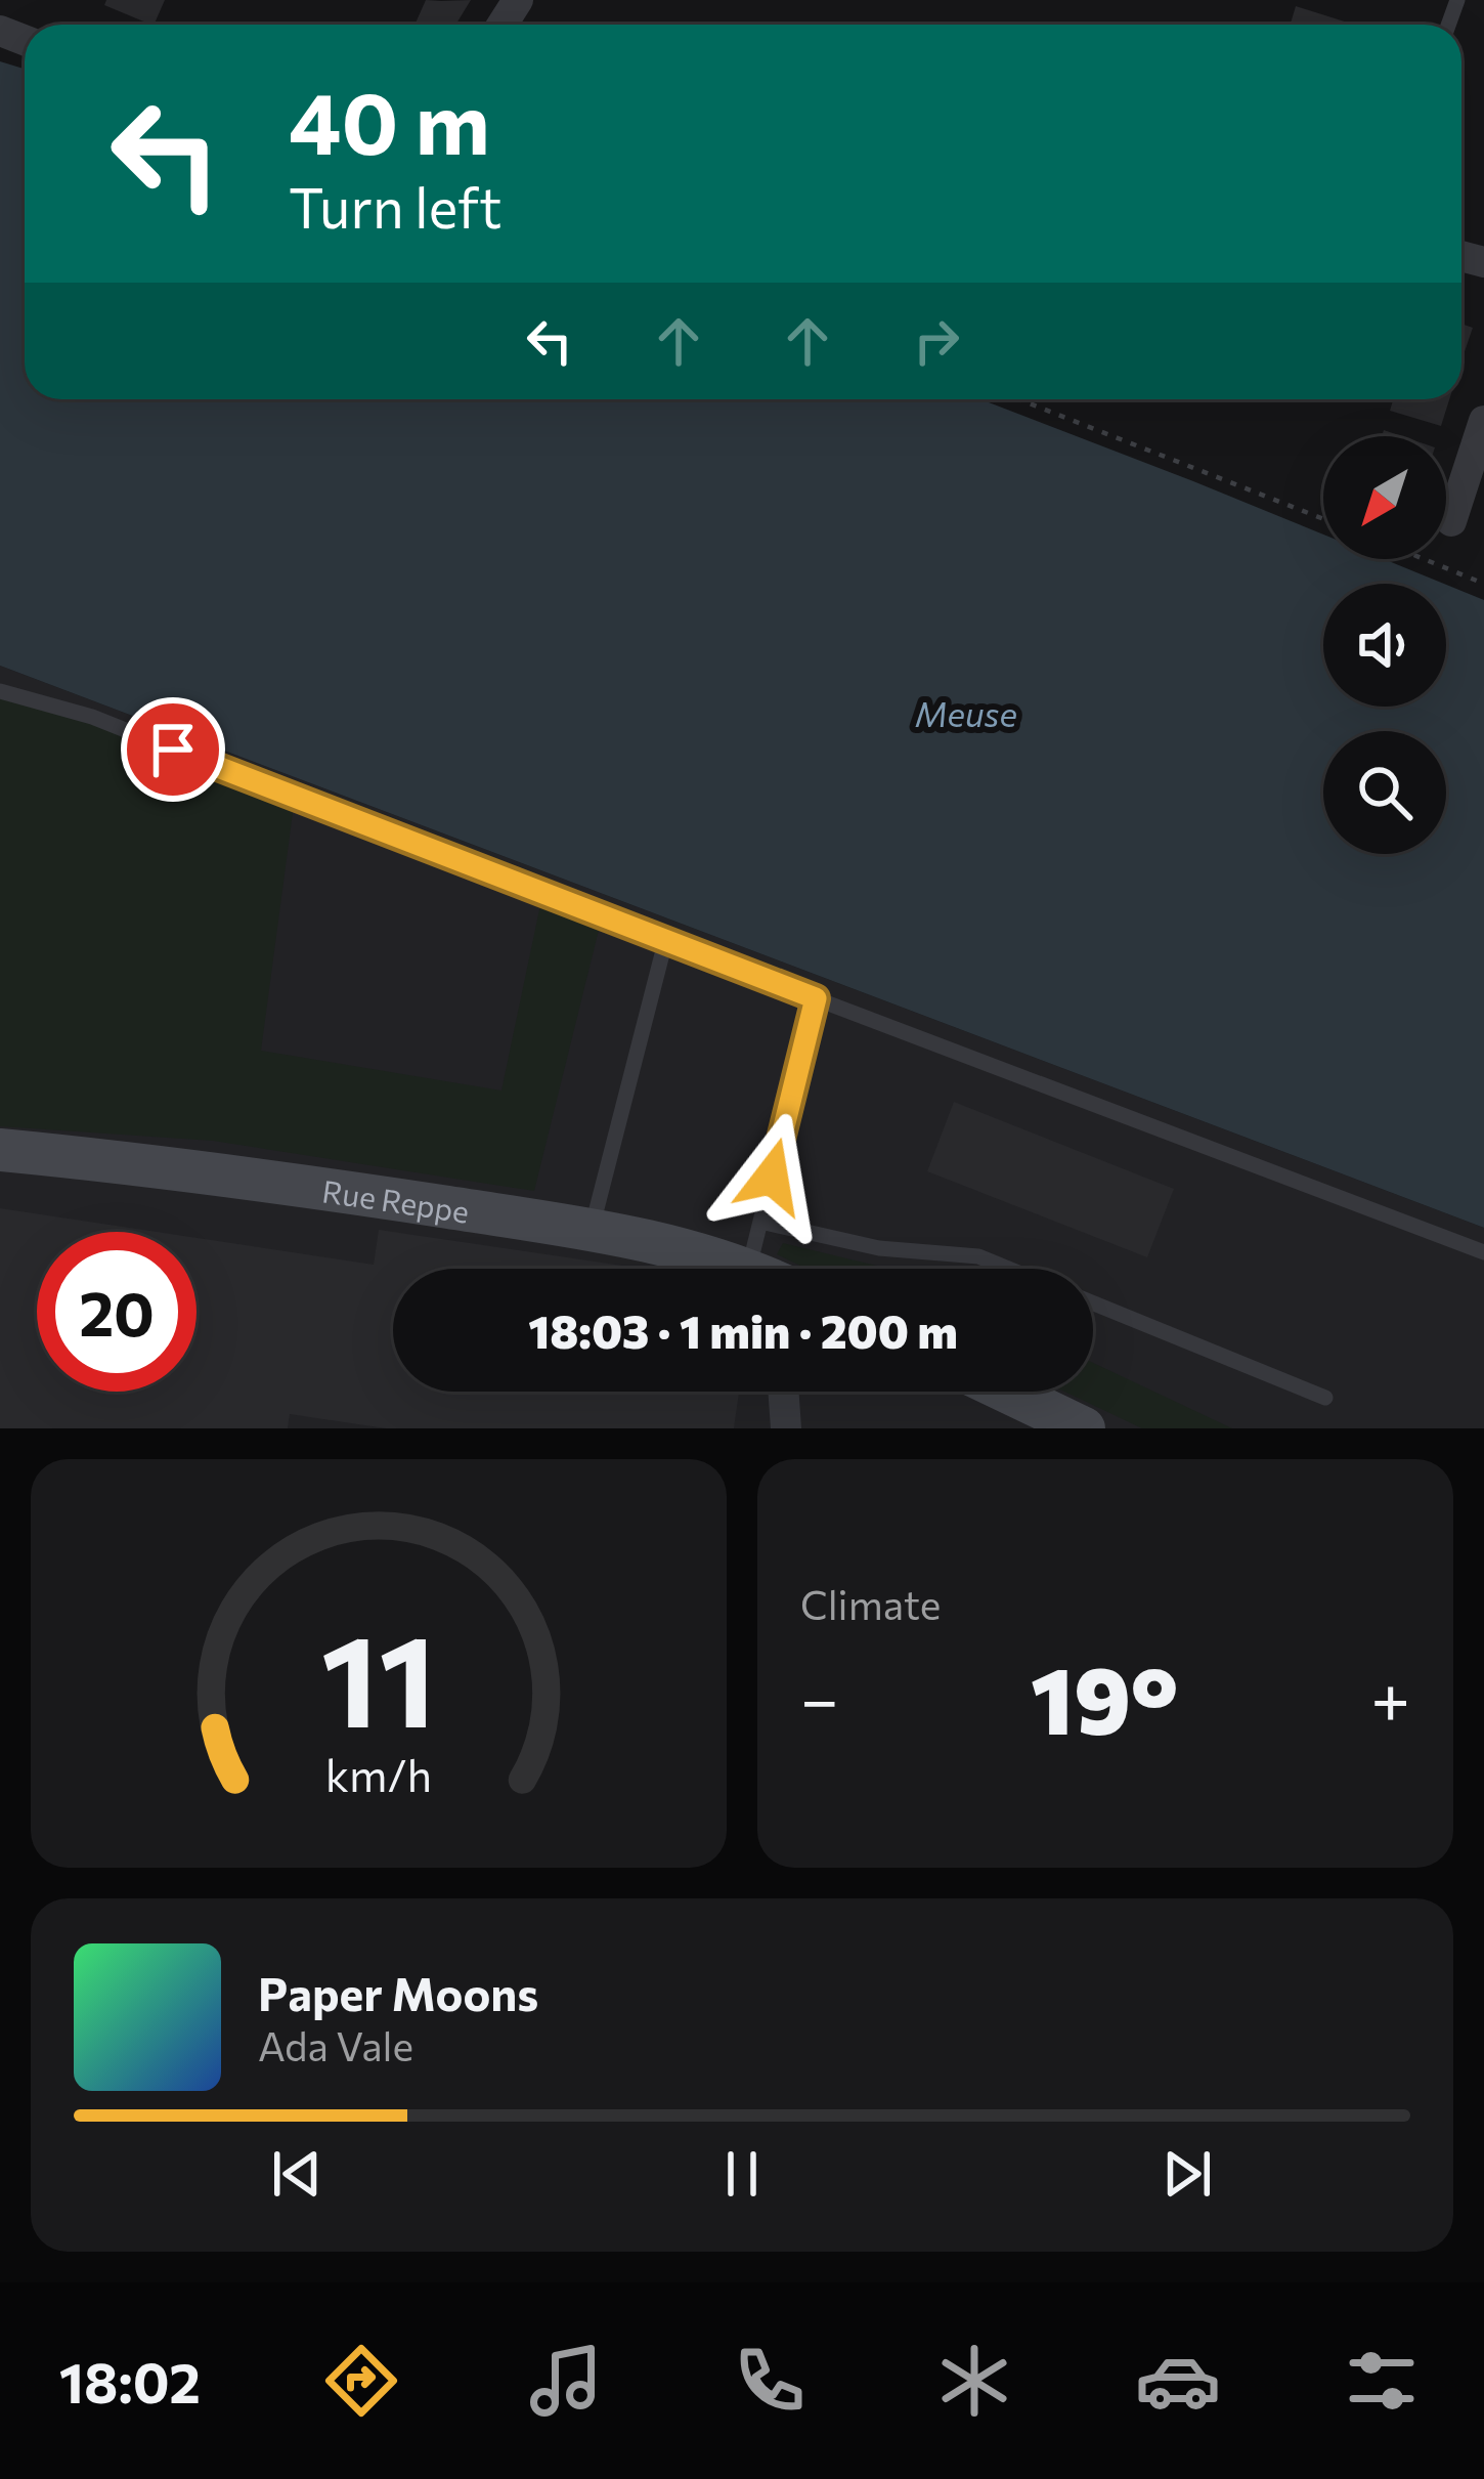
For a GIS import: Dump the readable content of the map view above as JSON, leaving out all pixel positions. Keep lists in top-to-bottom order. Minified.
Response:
{"streets":{"main road":["Rue Reppe"]},"water":["Meuse"],"north":"bottom left","page":{"turn":["40 m","Turn left"],"limit":"20","trip":"18:03 · 1 min · 200 m","tile":"Climate","heat":["−","19°","+"],"song":["Paper Moons","Ada Vale"],"tabs":"18:02","gauge":["11","km/h"]}}
